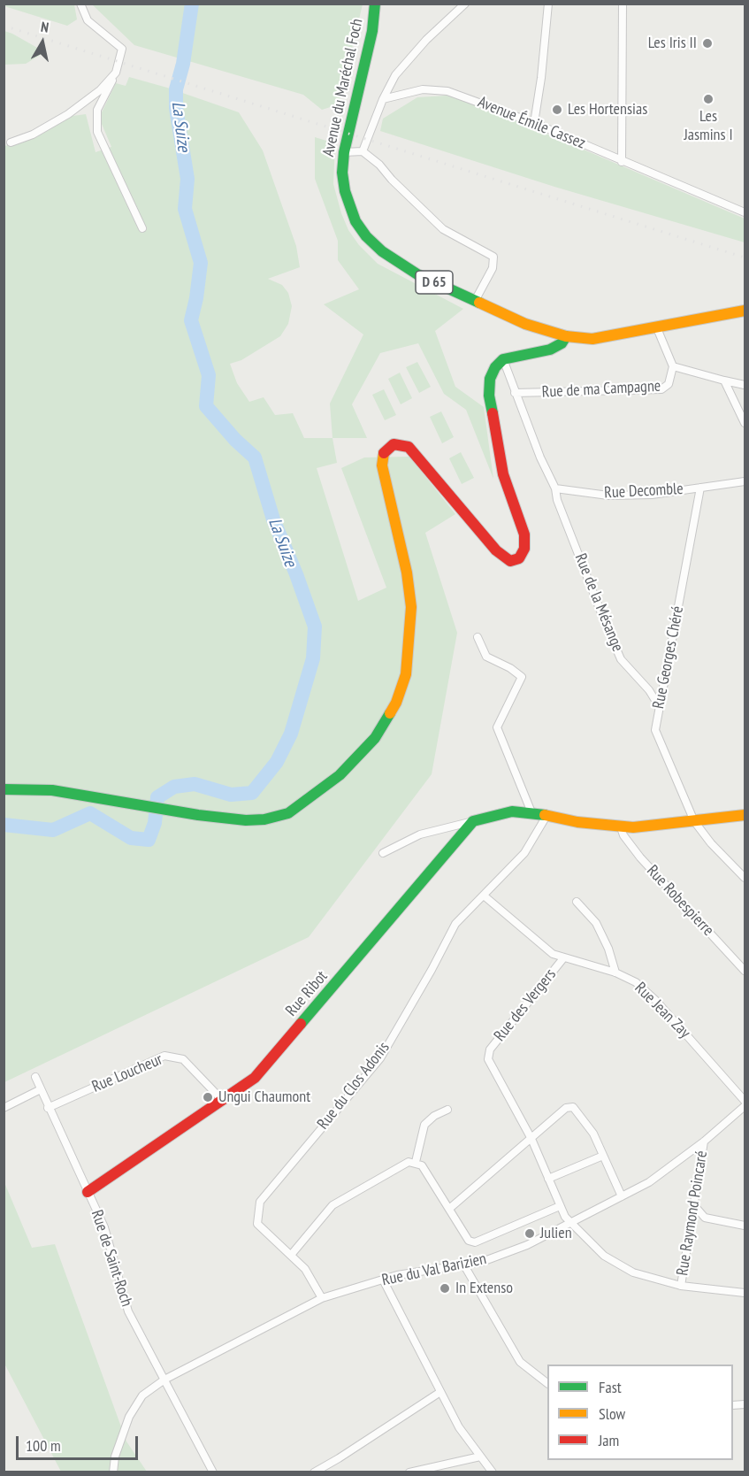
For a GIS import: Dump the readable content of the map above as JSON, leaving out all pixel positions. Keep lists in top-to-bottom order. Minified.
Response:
{"streets":{"main road":["Avenue du Maréchal Foch","D 65","Rue Ribot"],"street":["Avenue Émile Cassez","Rue de ma Campagne","Rue Decomble","Rue de la Mésange","Rue Georges Chéré","Rue Robespierre","Rue des Vergers","Rue Jean Zay","Rue Loucheur","Rue du Clos Adonis","Rue Raymond Poincaré","Rue de Saint-Roch","Rue du Val Barizien"]},"crossings":[["Rue Decomble","Rue de la Mésange"],["Rue Decomble","Rue Georges Chéré"],["Rue de la Mésange","Rue Georges Chéré"],["Rue Ribot","Rue Loucheur"],["Rue Ribot","Rue de Saint-Roch"],["Rue des Vergers","Rue Jean Zay"],["Rue des Vergers","Rue Raymond Poincaré"],["Rue des Vergers","Rue du Val Barizien"],["Rue Jean Zay","Rue du Clos Adonis"],["Rue Loucheur","Rue de Saint-Roch"],["Rue du Clos Adonis","Rue du Val Barizien"],["Rue Raymond Poincaré","Rue du Val Barizien"],["Rue de Saint-Roch","Rue du Val Barizien"]],"water":["La Suize"],"places":["Les Iris II","Les Jasmins I","Les Hortensias","Ungui Chaumont","Julien","In Extenso"],"legend":["Fast","Slow","Jam"],"scale_bar":"100 m","north":"top"}
